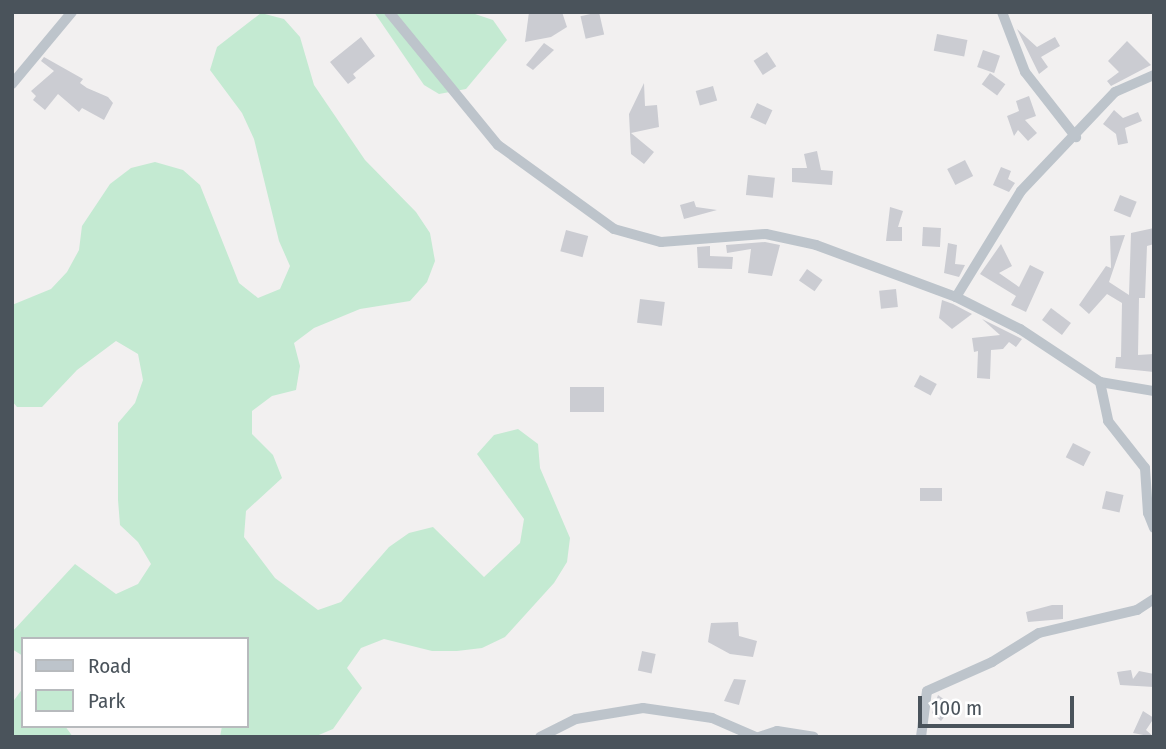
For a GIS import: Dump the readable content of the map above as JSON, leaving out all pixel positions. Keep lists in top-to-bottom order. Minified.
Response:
{"legend":["Road","Park"],"scale_bar":"100 m"}
